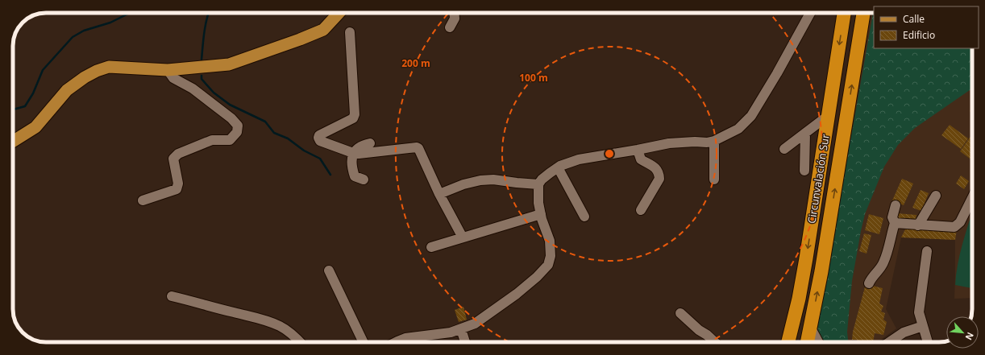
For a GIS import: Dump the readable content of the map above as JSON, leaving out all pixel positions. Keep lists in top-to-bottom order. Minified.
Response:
{"streets":{"highway":["Circunvalación Sur"]},"legend":["Calle","Edificio"],"north":"bottom right","rings":["200 m","100 m"]}
